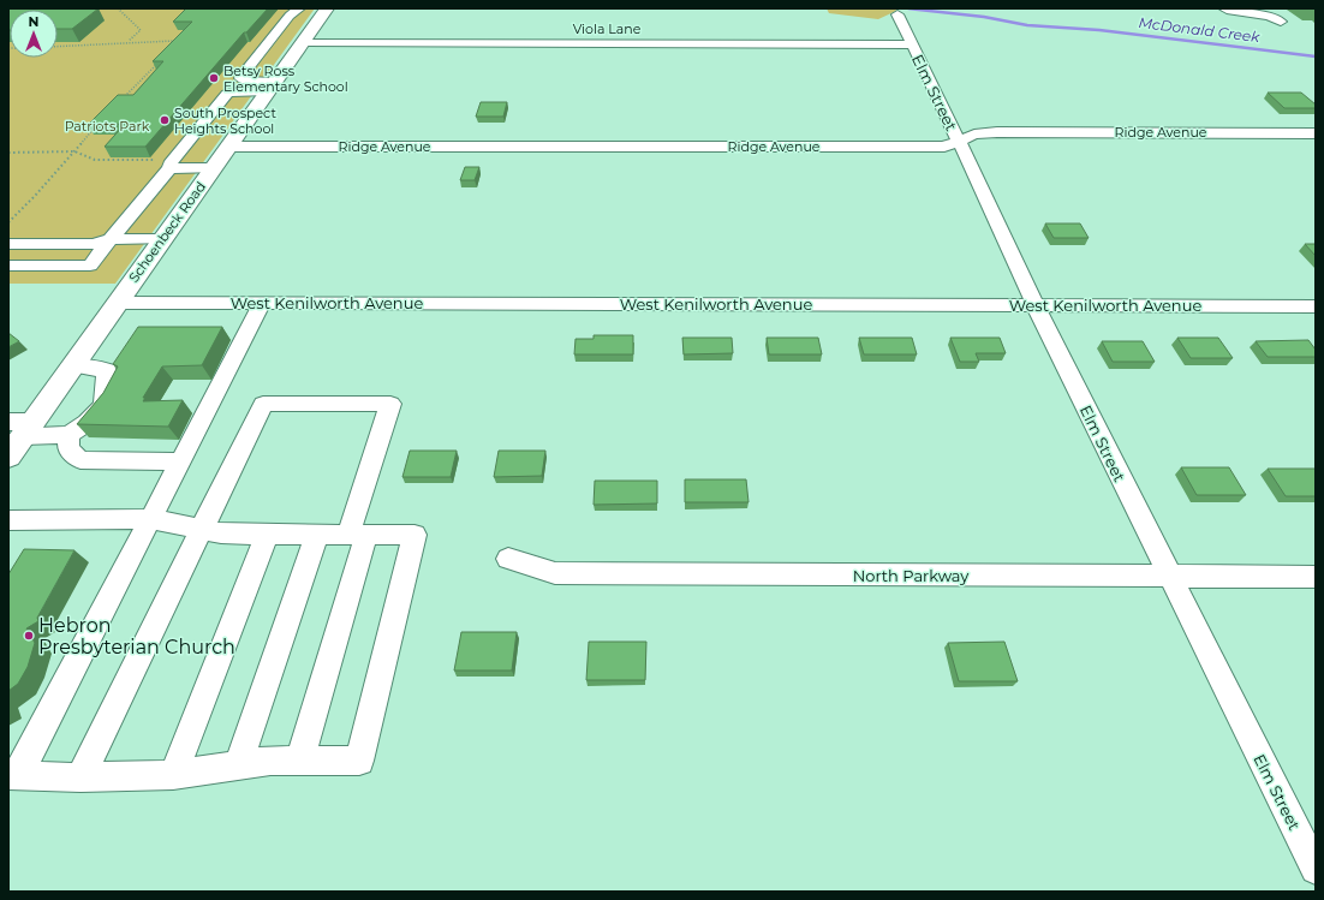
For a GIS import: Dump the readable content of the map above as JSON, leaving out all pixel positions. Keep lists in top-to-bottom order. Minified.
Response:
{"streets":{"main road":["Schoenbeck Road"],"street":["Viola Lane","Elm Street","Ridge Avenue","West Kenilworth Avenue","North Parkway"]},"crossings":[["Viola Lane","Elm Street"],["Viola Lane","Schoenbeck Road"],["Elm Street","Ridge Avenue"],["Elm Street","West Kenilworth Avenue"],["Elm Street","North Parkway"],["Ridge Avenue","Schoenbeck Road"],["Schoenbeck Road","West Kenilworth Avenue"]],"water":["McDonald Creek"],"parks":["Patriots Park"],"places":["Betsy Ross Elementary School","South Prospect Heights School","Hebron Presbyterian Church"],"north":"top"}
